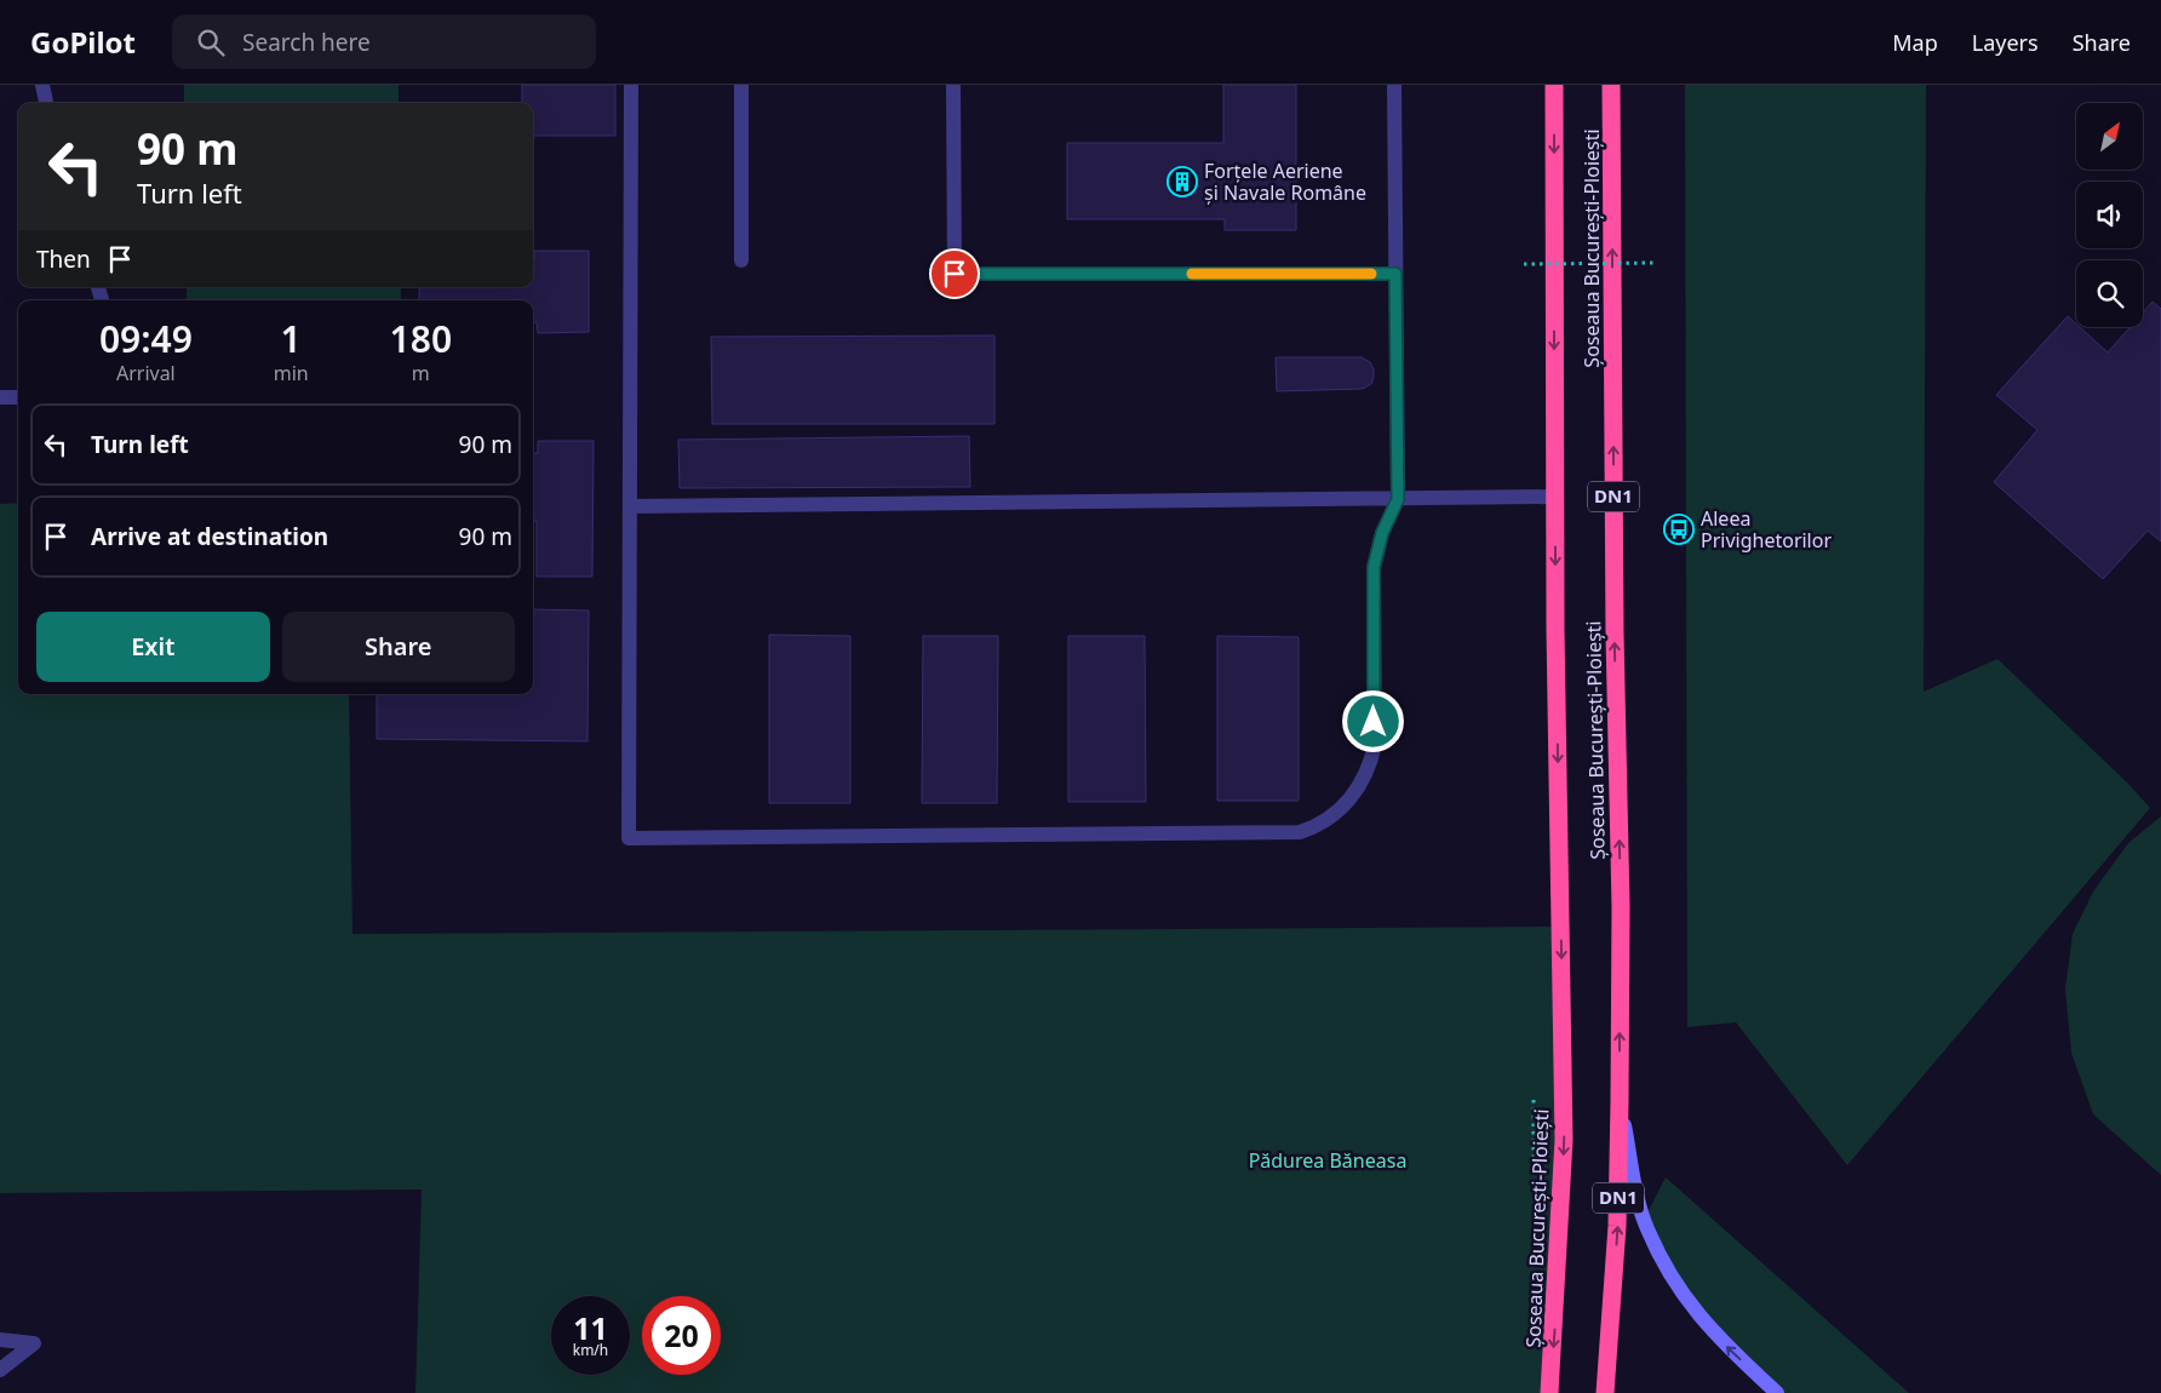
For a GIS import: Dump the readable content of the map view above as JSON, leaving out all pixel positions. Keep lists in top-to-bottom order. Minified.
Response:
{"streets":{"highway":["Șoseaua București-Ploiești","DN1"]},"parks":["Pădurea Băneasa"],"places":{"building":["Forțele Aeriene și Navale Române"],"bus stop":["Aleea Privighetorilor"]},"north":"top right","page":{"header":"GoPilot","search":"Search here","nav":["Map","Layers","Share"],"turn":["90 m","Turn left"],"then":"Then","eta":["09:49","Arrival","1","min","180","m"],"list":[{"name":"Turn left","value":"90 m"},{"name":"Arrive at destination","value":"90 m"}],"buttons":["Exit","Share"],"speed":"11 km/h","limit":"20"}}
